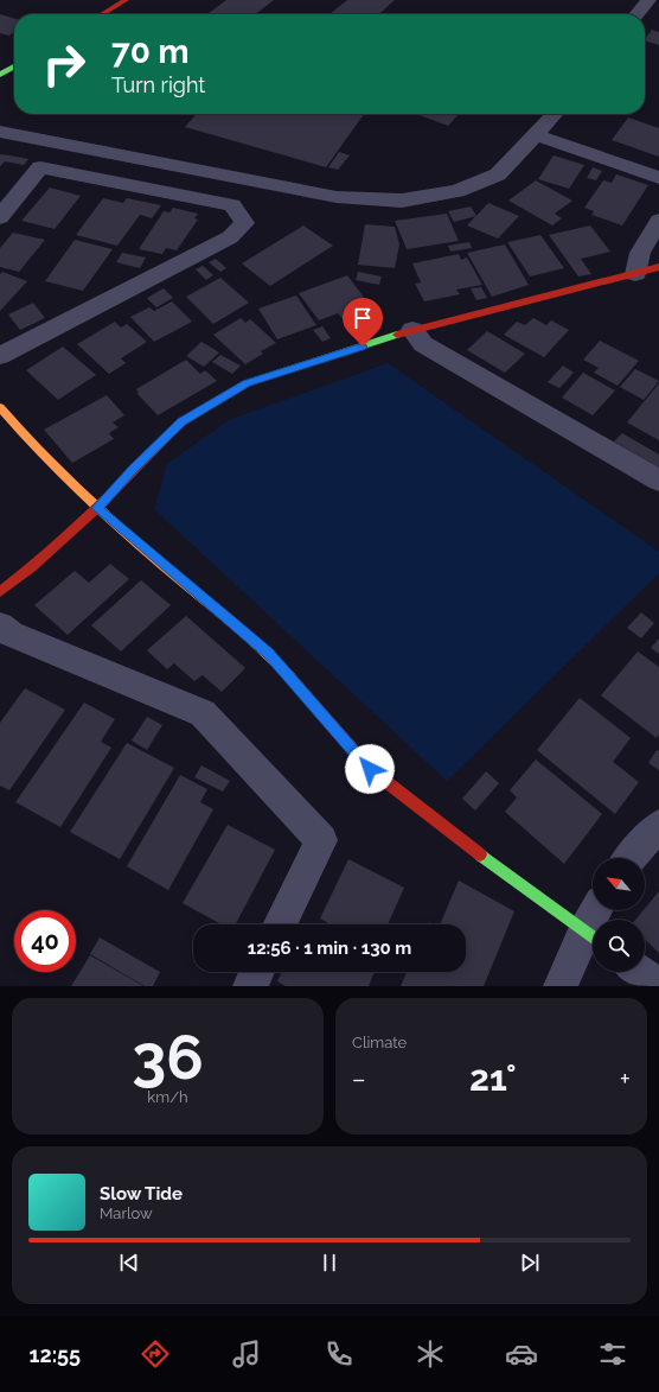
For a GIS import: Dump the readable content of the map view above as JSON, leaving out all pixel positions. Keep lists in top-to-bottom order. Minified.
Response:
{"north":"top left","page":{"turn":["70 m","Turn right"],"limit":"40","trip":"12:56 · 1 min · 130 m","tile":[["36","km/h"],"Climate"],"heat":["−","21°","+"],"song":["Slow Tide","Marlow"],"tabs":"12:55"}}
